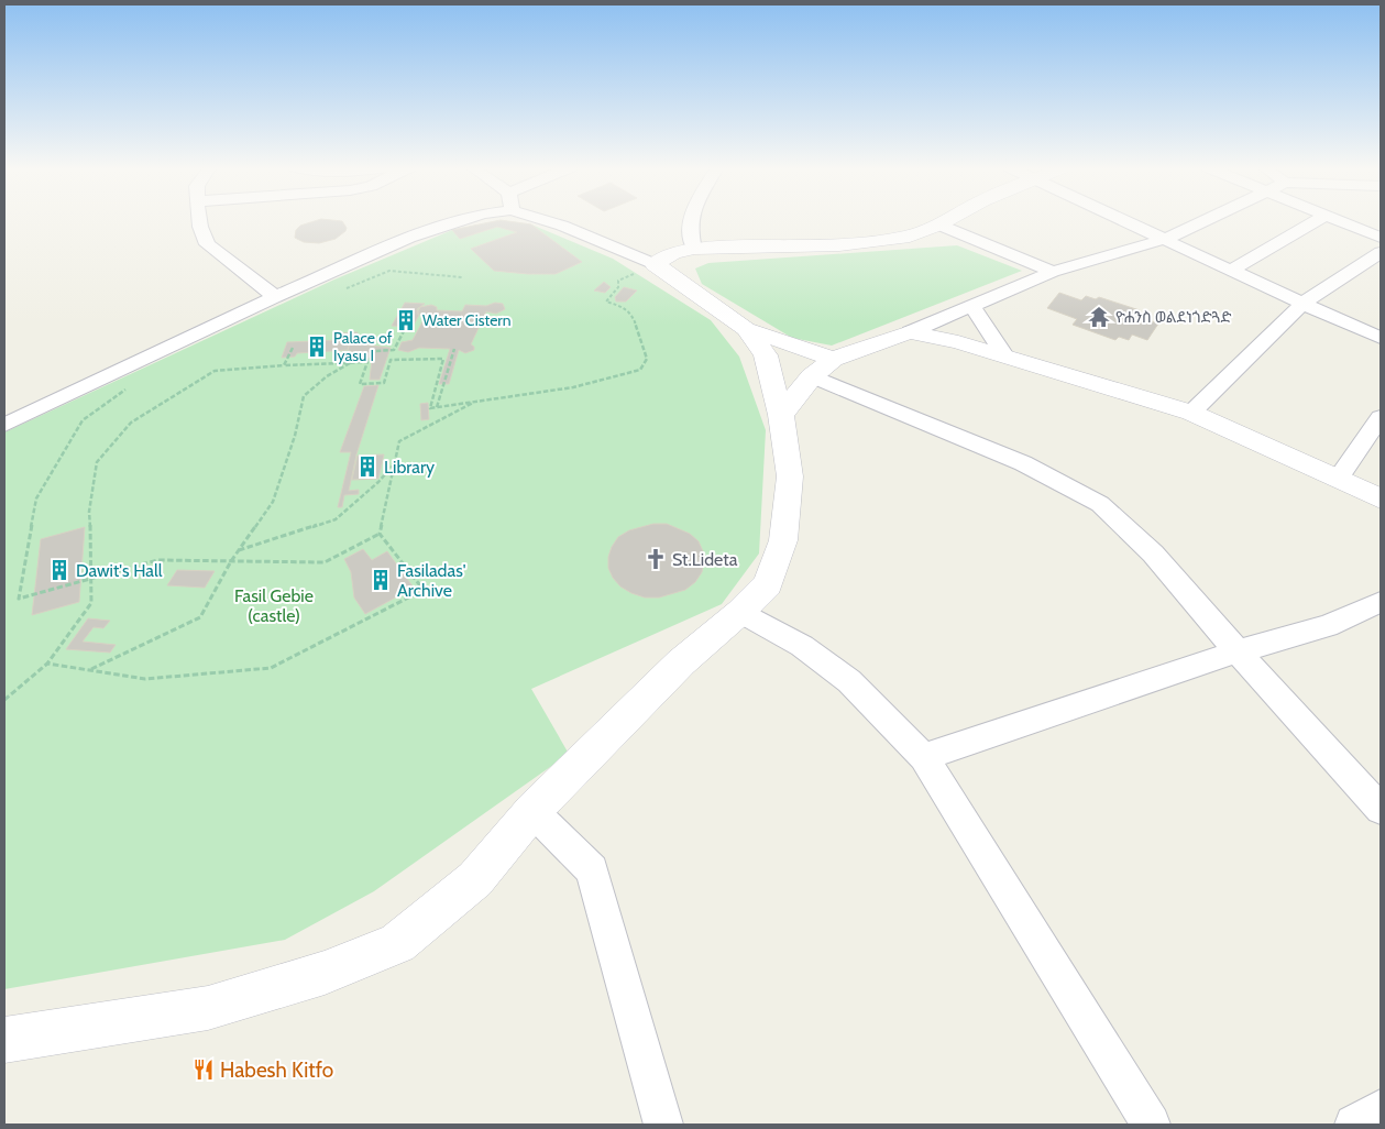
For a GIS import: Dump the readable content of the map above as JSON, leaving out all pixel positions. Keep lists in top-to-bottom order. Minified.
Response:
{"parks":["Fasil Gebie (castle)"],"places":{"temple":["ዮሐንስ ወልደነጎድጓድ"],"building":["Water Cistern","Palace of Iyasu I","Library","Dawit's Hall","Fasiladas' Archive"],"church":["St.Lideta"],"restaurant":["Habesh Kitfo"]}}
